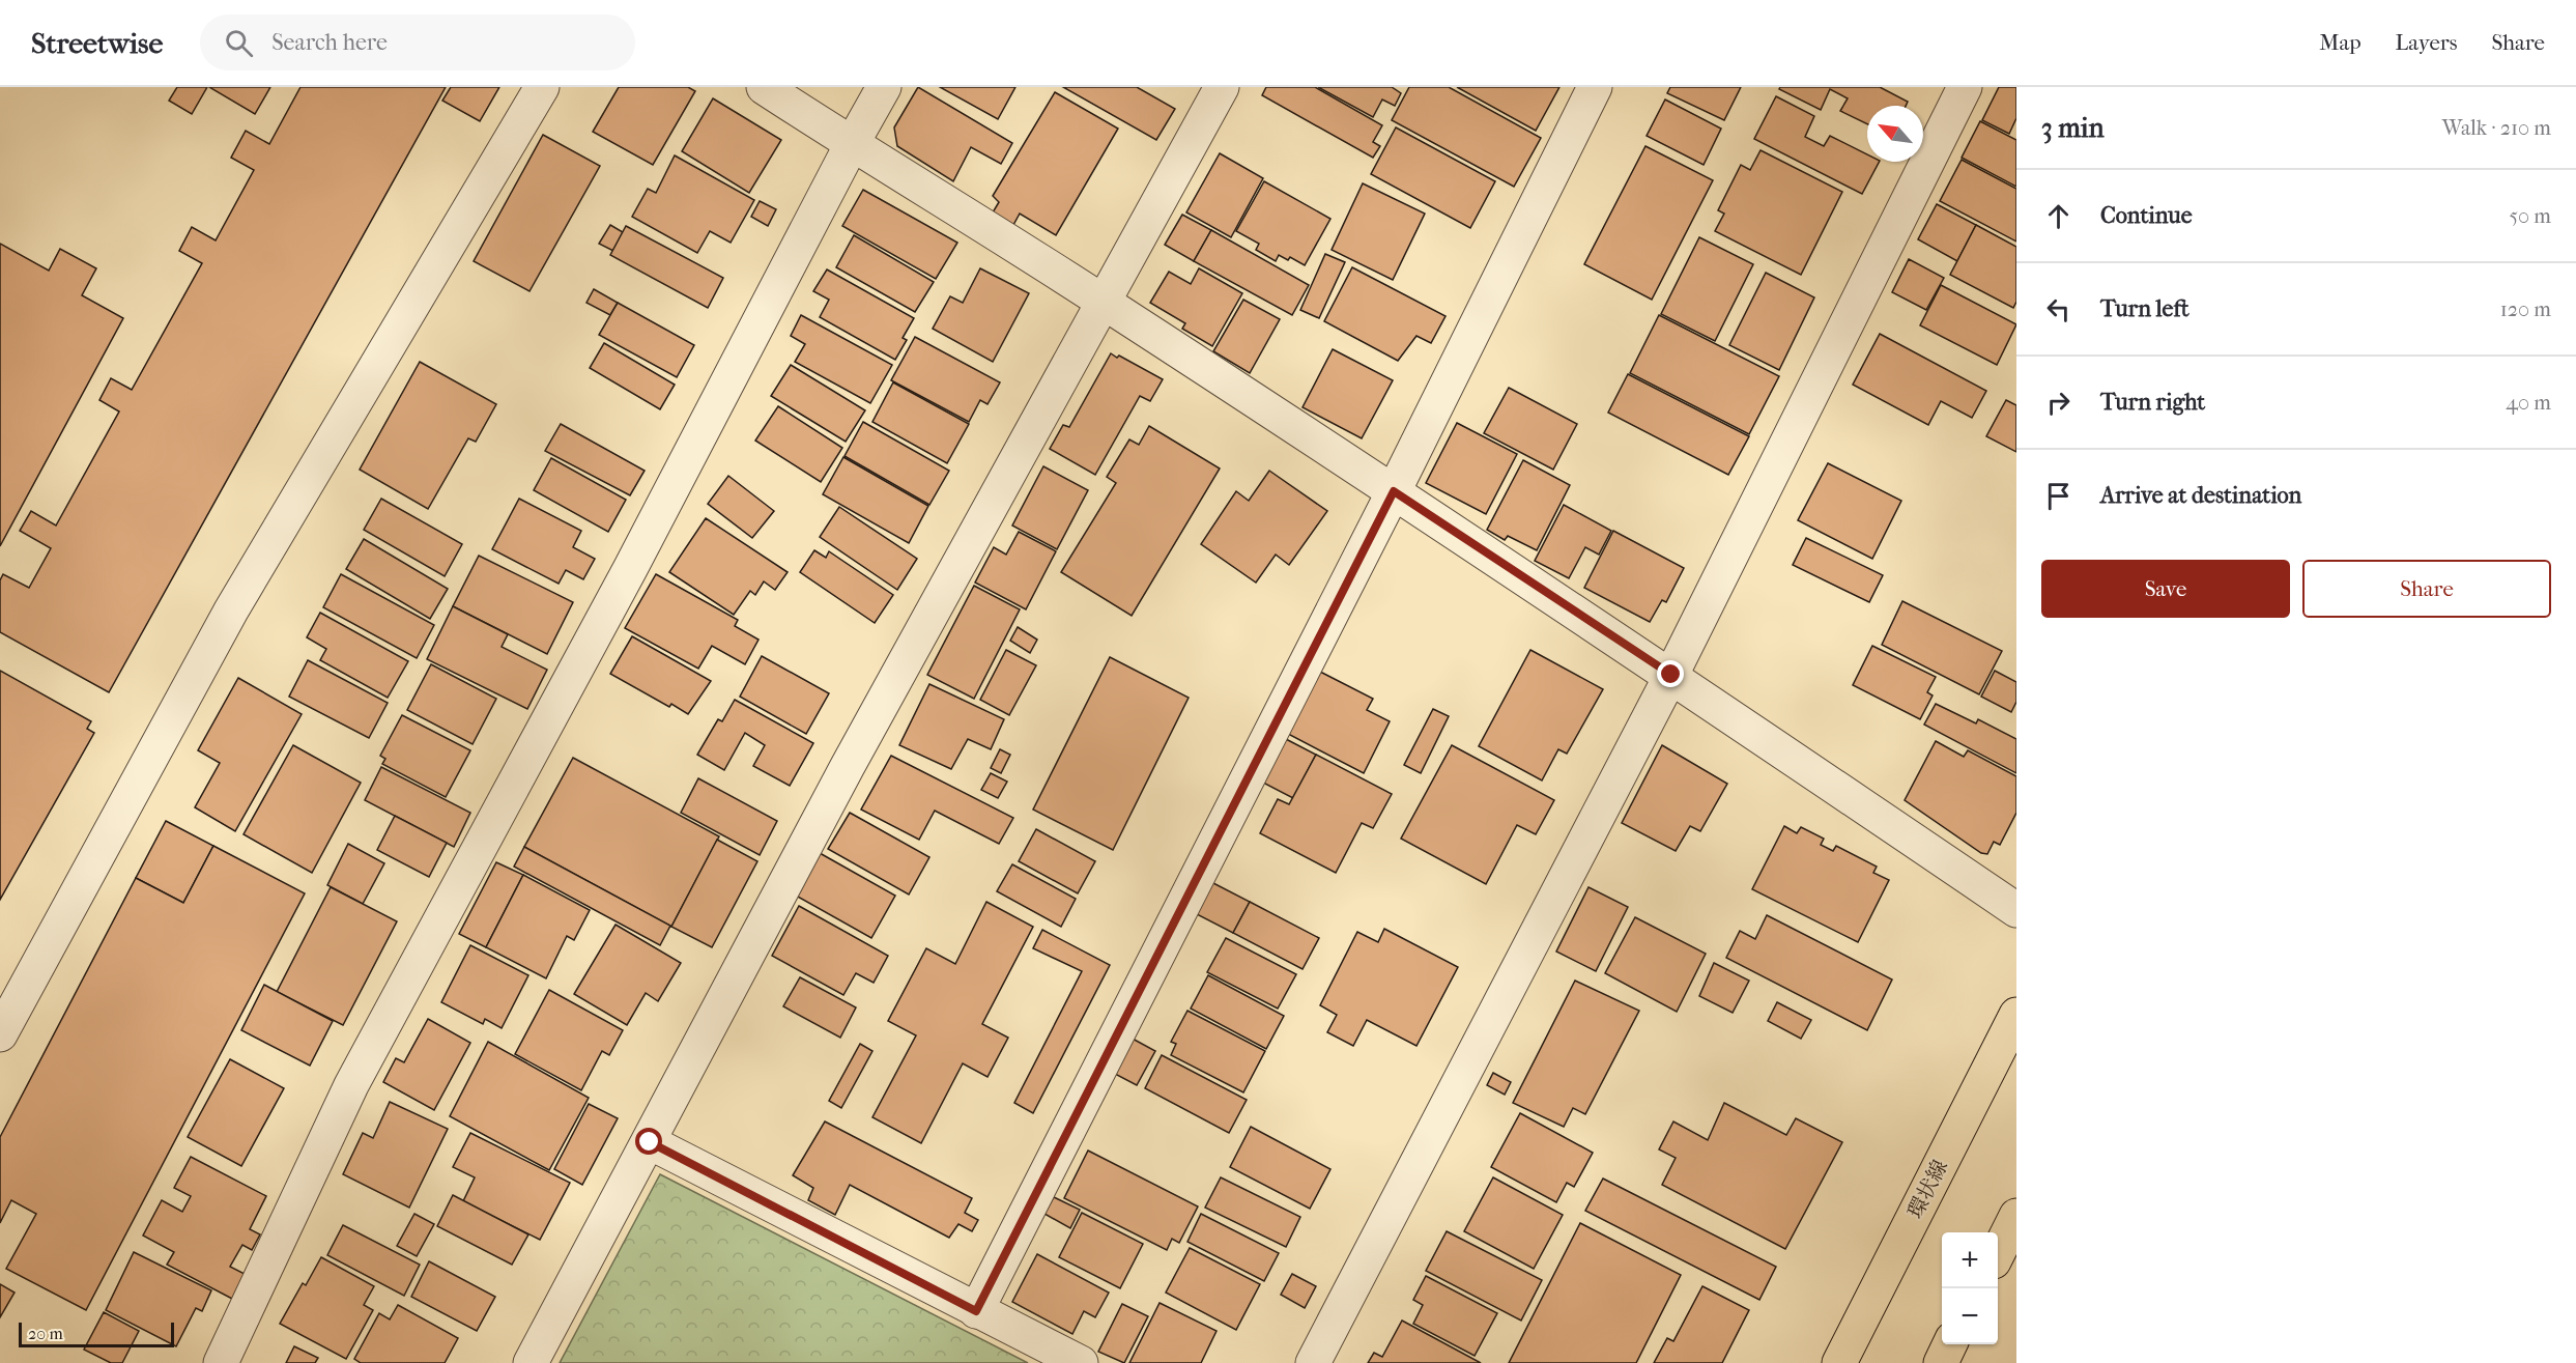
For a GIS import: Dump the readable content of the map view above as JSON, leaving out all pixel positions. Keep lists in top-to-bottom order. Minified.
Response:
{"streets":{"main road":["環状線"]},"scale_bar":"20 m","north":"top left","page":{"header":"Streetwise","search":"Search here","nav":["Map","Layers","Share"],"heading":["3 min","Walk · 210 m"],"list":[["Continue","50 m"],["Turn left","120 m"],["Turn right","40 m"],"Arrive at destination"],"buttons":["Save","Share"],"map_buttons":["+","−"],"scale":"20 m"}}
